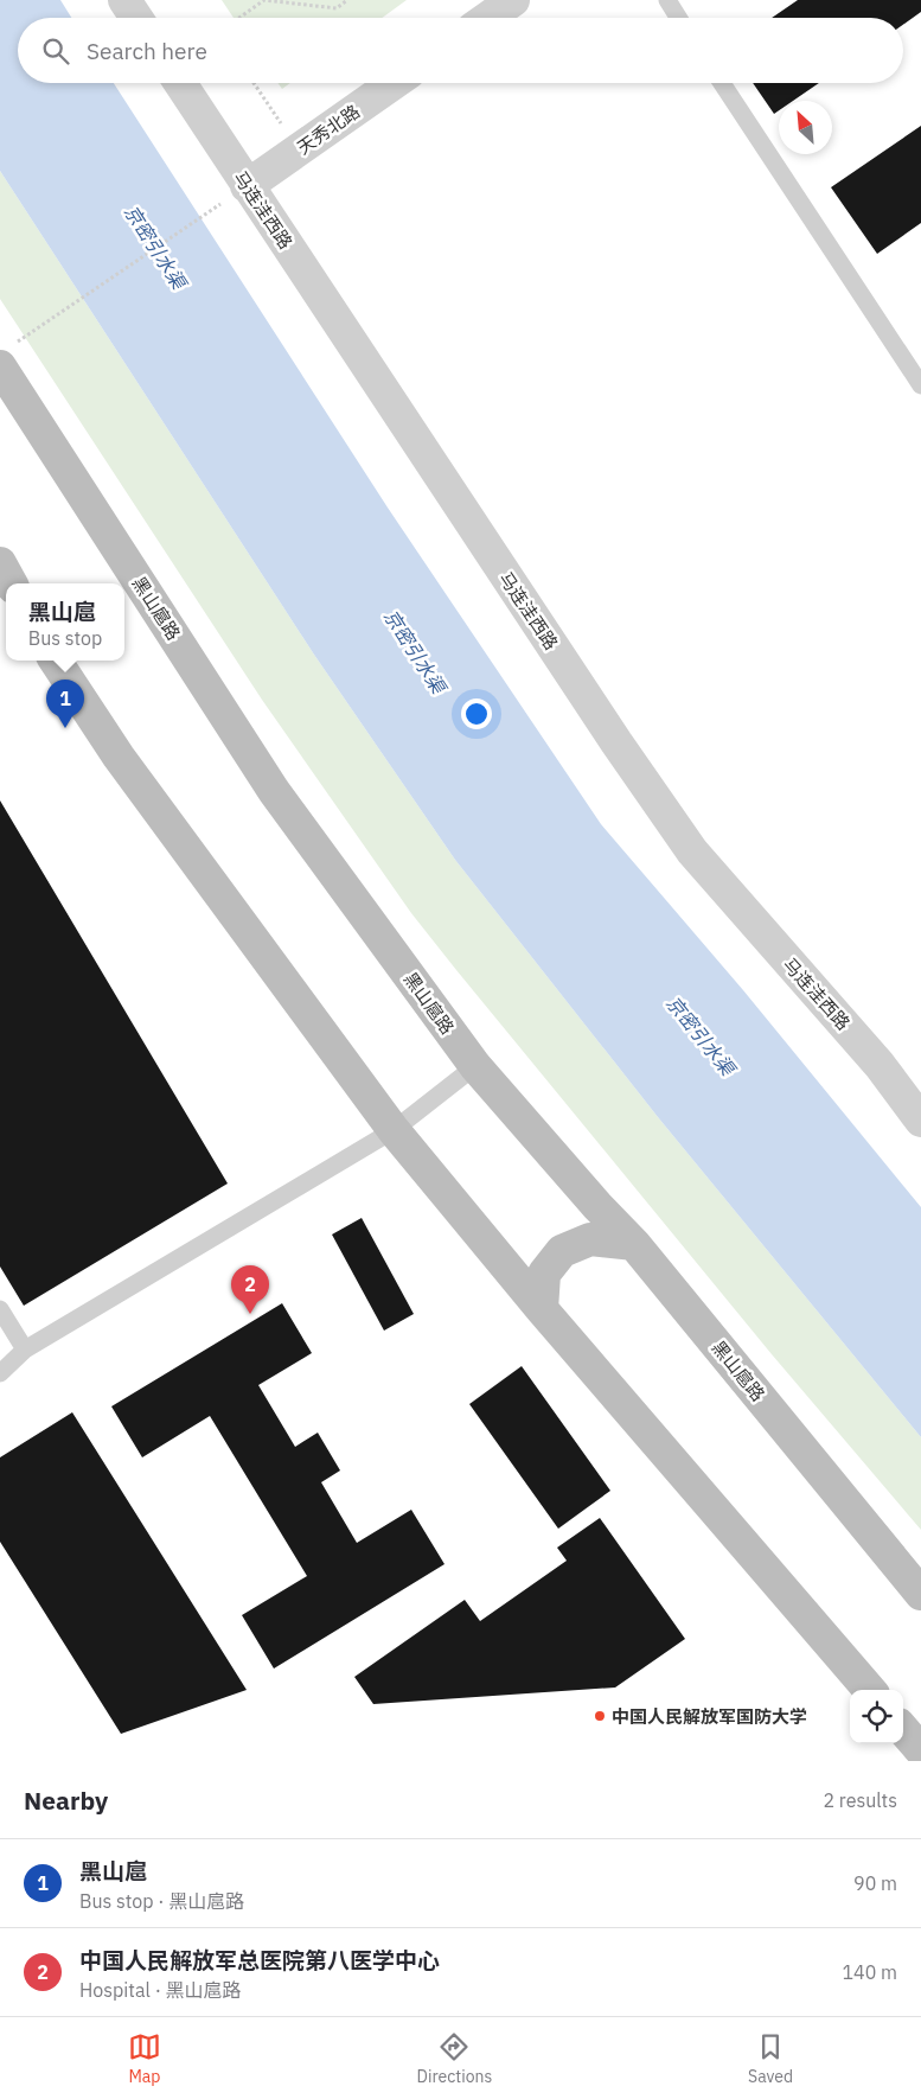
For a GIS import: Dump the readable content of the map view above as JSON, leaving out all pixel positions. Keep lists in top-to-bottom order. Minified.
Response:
{"streets":{"main road":["黑山扈路"],"street":["天秀北路","马连洼西路"]},"crossings":[["天秀北路","马连洼西路"]],"water":["京密引水渠"],"places":["中国人民解放军国防大学"],"north":"top left","page":{"search":"Search here","popup":["黑山扈","Bus stop"],"pins":["1","2"],"heading":["Nearby","2 results"],"list":[{"mark":"1","name":"黑山扈","note":"Bus stop · 黑山扈路","value":"90 m"},{"mark":"2","name":"中国人民解放军总医院第八医学中心","note":"Hospital · 黑山扈路","value":"140 m"}],"nav":["Map","Directions","Saved"]}}
